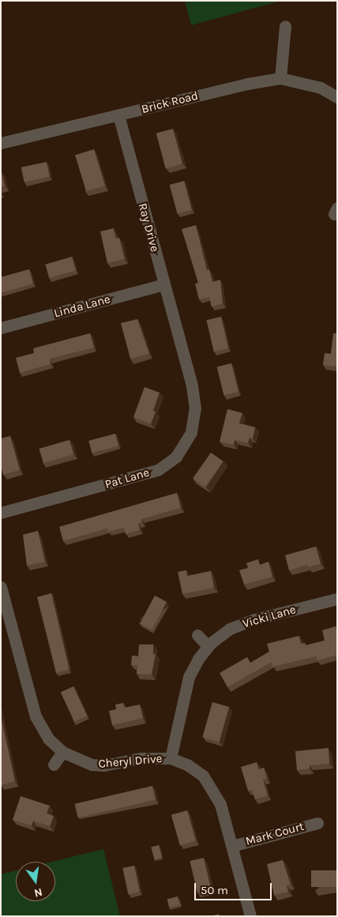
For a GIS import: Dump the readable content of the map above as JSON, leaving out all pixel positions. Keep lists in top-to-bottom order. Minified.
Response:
{"streets":{"street":["Brick Road","Ray Drive","Linda Lane","Pat Lane","Vicki Lane","Cheryl Drive","Mark Court"]},"crossings":[["Brick Road","Ray Drive"],["Ray Drive","Linda Lane"],["Ray Drive","Pat Lane"],["Vicki Lane","Cheryl Drive"],["Cheryl Drive","Mark Court"]],"scale_bar":"50 m","north":"bottom"}
